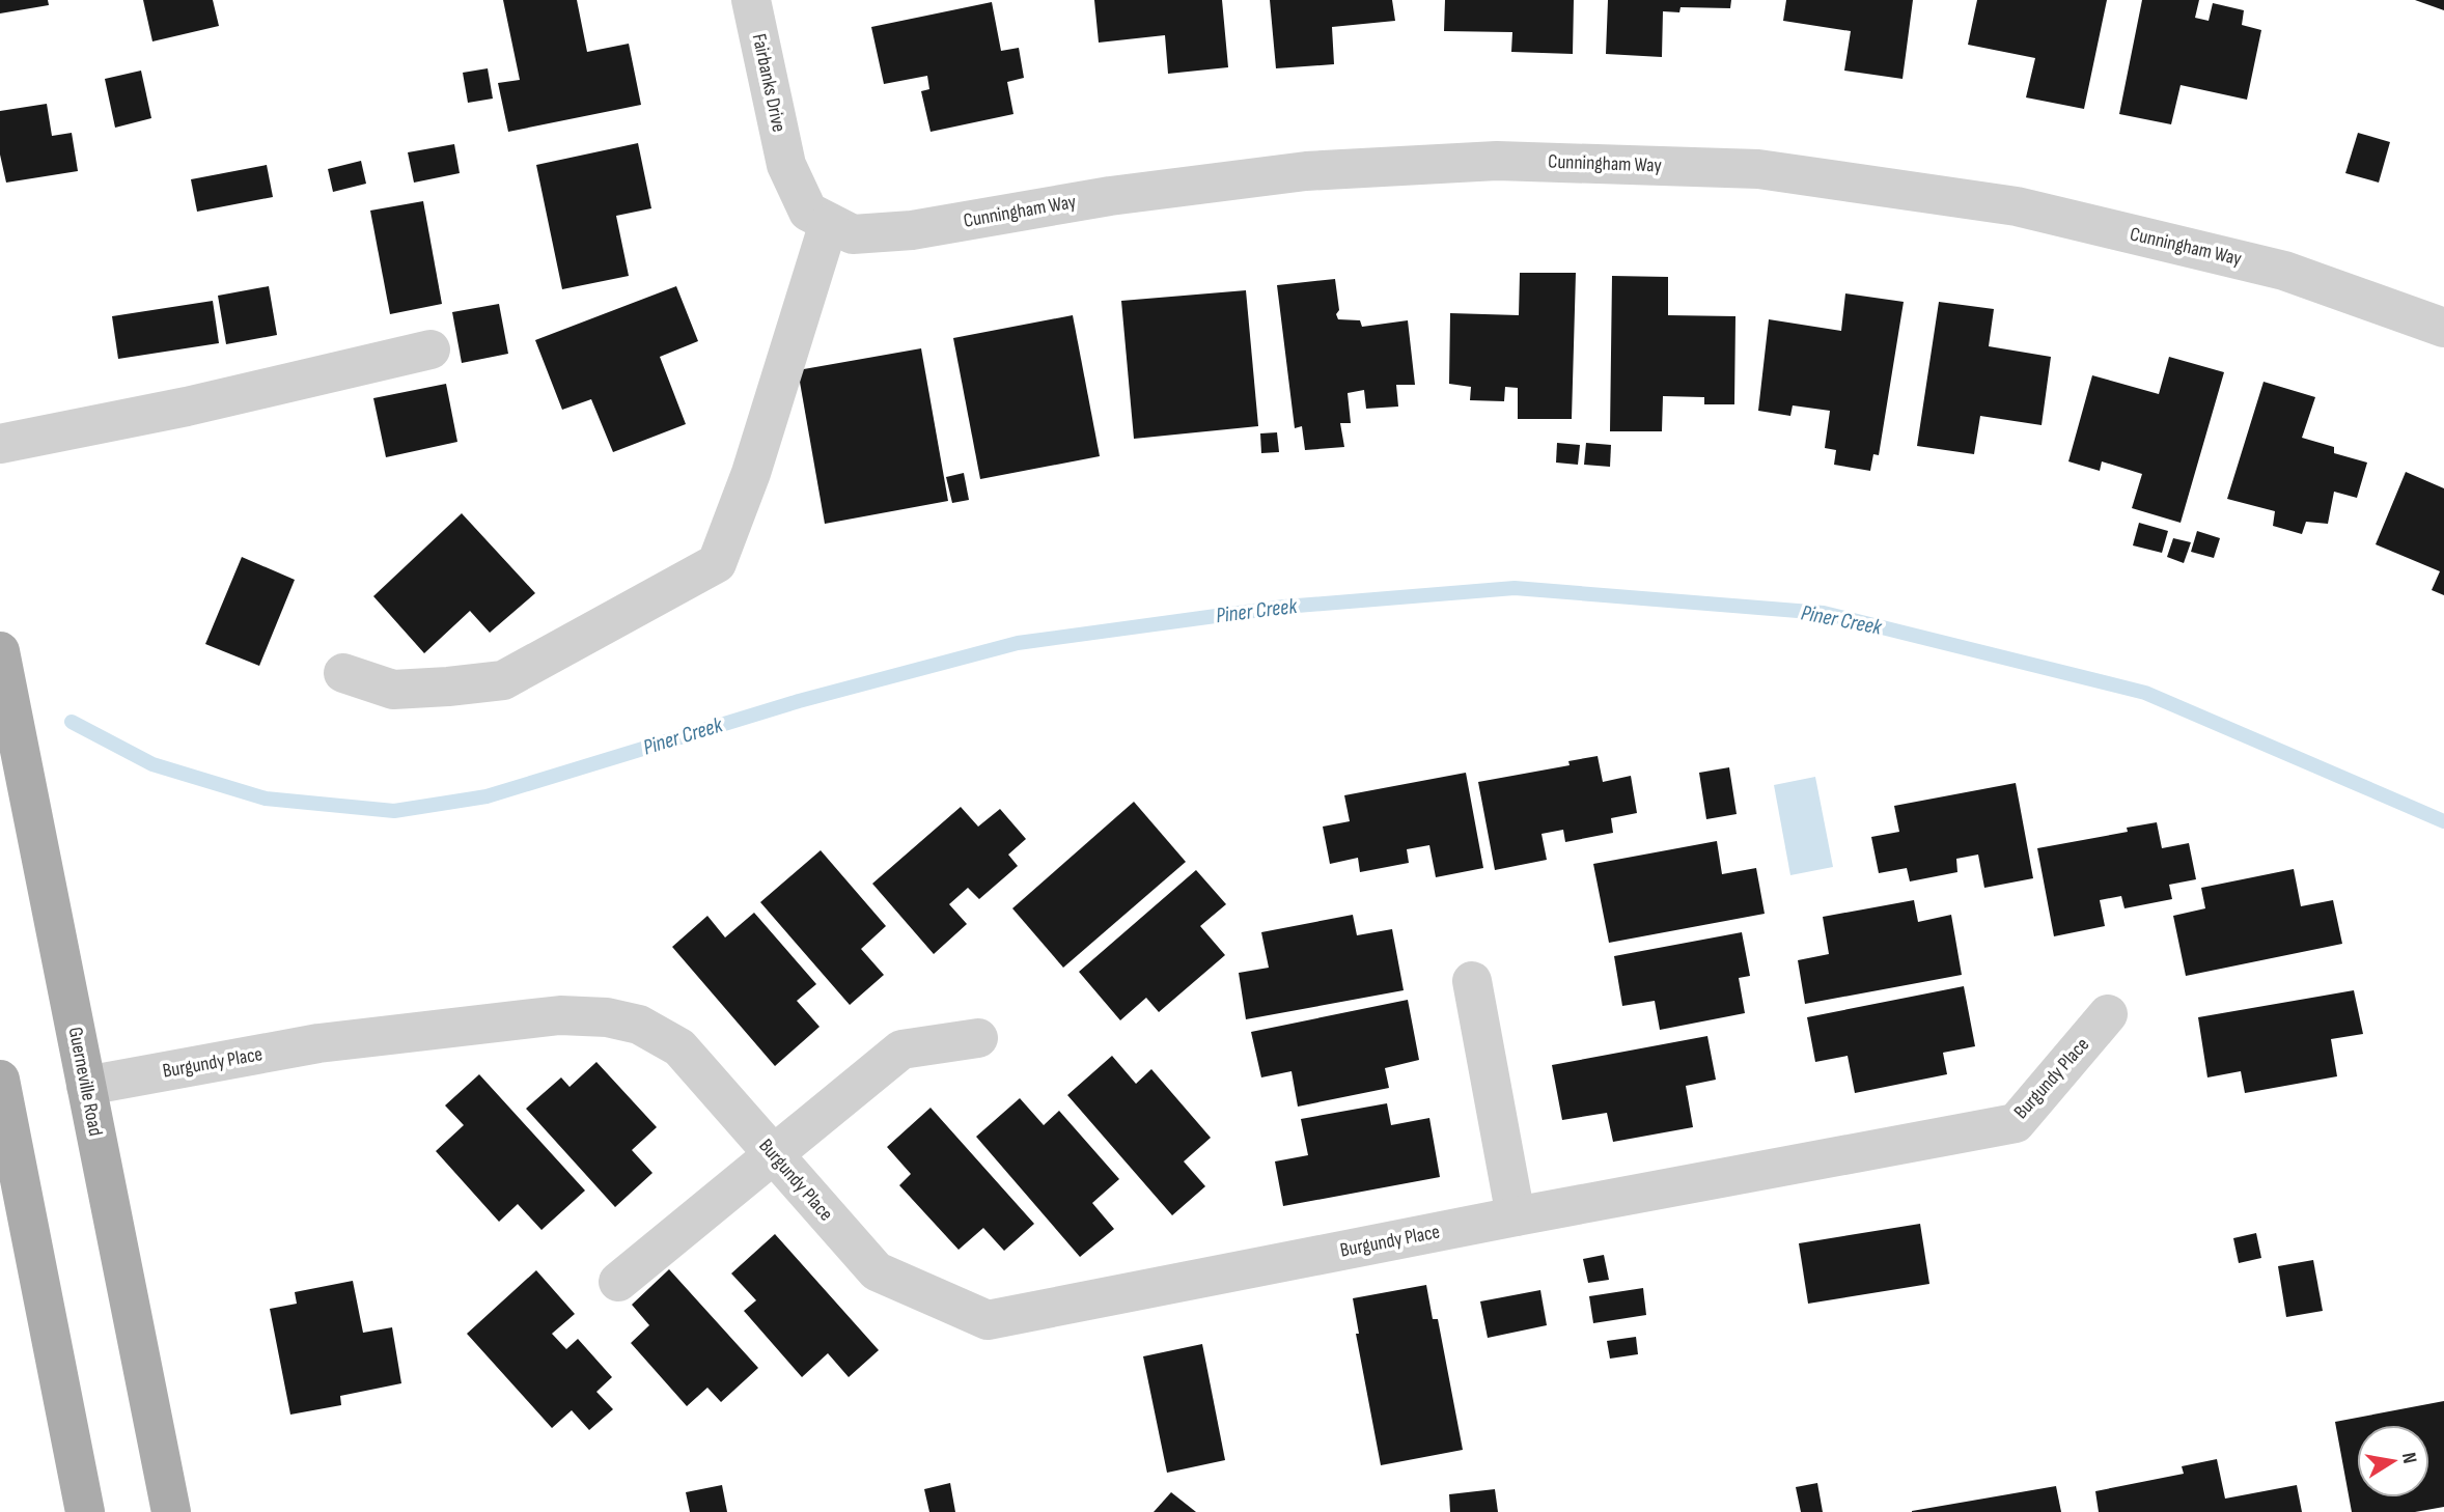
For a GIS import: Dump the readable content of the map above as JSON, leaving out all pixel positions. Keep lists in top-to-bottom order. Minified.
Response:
{"streets":{"main road":["Guerneville Road"],"street":["Fairbanks Drive","Cunningham Way","Burgundy Place"]},"crossings":[["Fairbanks Drive","Cunningham Way"],["Burgundy Place","Guerneville Road"]],"water":["Piner Creek"],"north":"right"}
